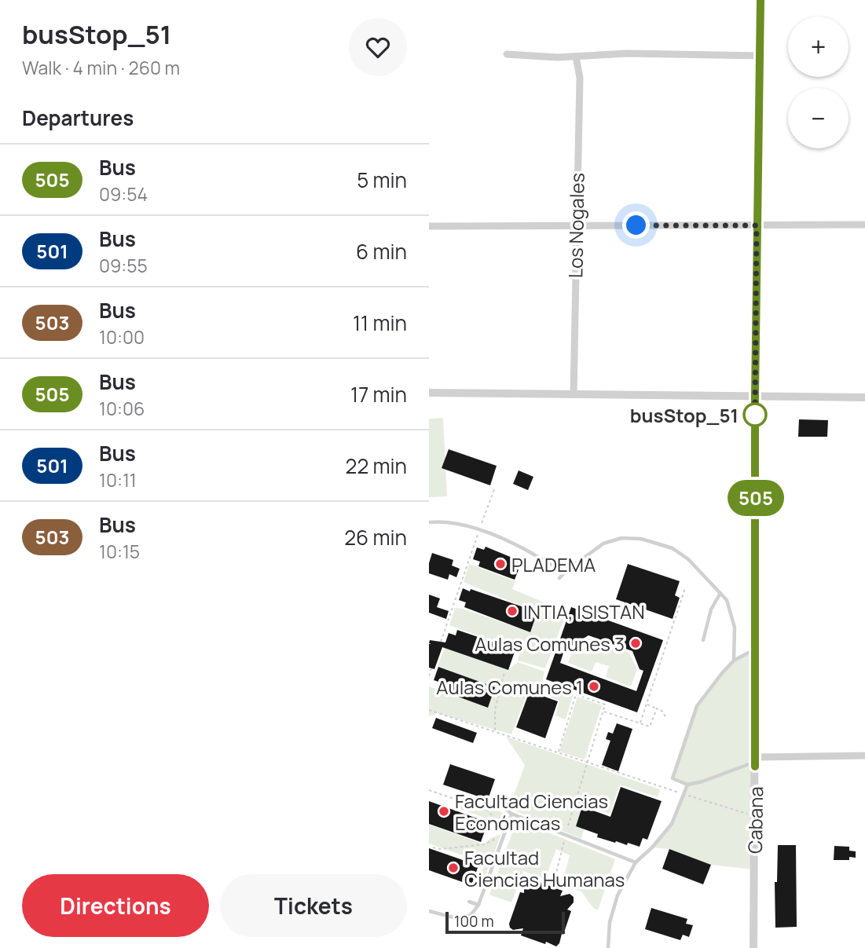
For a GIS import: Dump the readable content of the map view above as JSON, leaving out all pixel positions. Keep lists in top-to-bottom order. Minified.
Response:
{"streets":{"street":["Los Nogales","Cabana"]},"places":["busStop_51","PLADEMA","INTIA, ISISTAN","Aulas Comunes 3","Aulas Comunes 1","Facultad Ciencias Económicas","Facultad Ciencias Humanas"],"lines":["bus line 505"],"scale_bar":"100 m","page":{"heading":[["busStop_51","Walk · 4 min · 260 m"],"Departures"],"on_map":"505","map_buttons":["+","−"],"list":[{"mark":"505","name":"Bus","note":"09:54","value":"5 min"},{"mark":"501","name":"Bus","note":"09:55","value":"6 min"},{"mark":"503","name":"Bus","note":"10:00","value":"11 min"},{"mark":"505","name":"Bus","note":"10:06","value":"17 min"},{"mark":"501","name":"Bus","note":"10:11","value":"22 min"},{"mark":"503","name":"Bus","note":"10:15","value":"26 min"}],"buttons":["Directions","Tickets"],"scale":"100 m"}}
